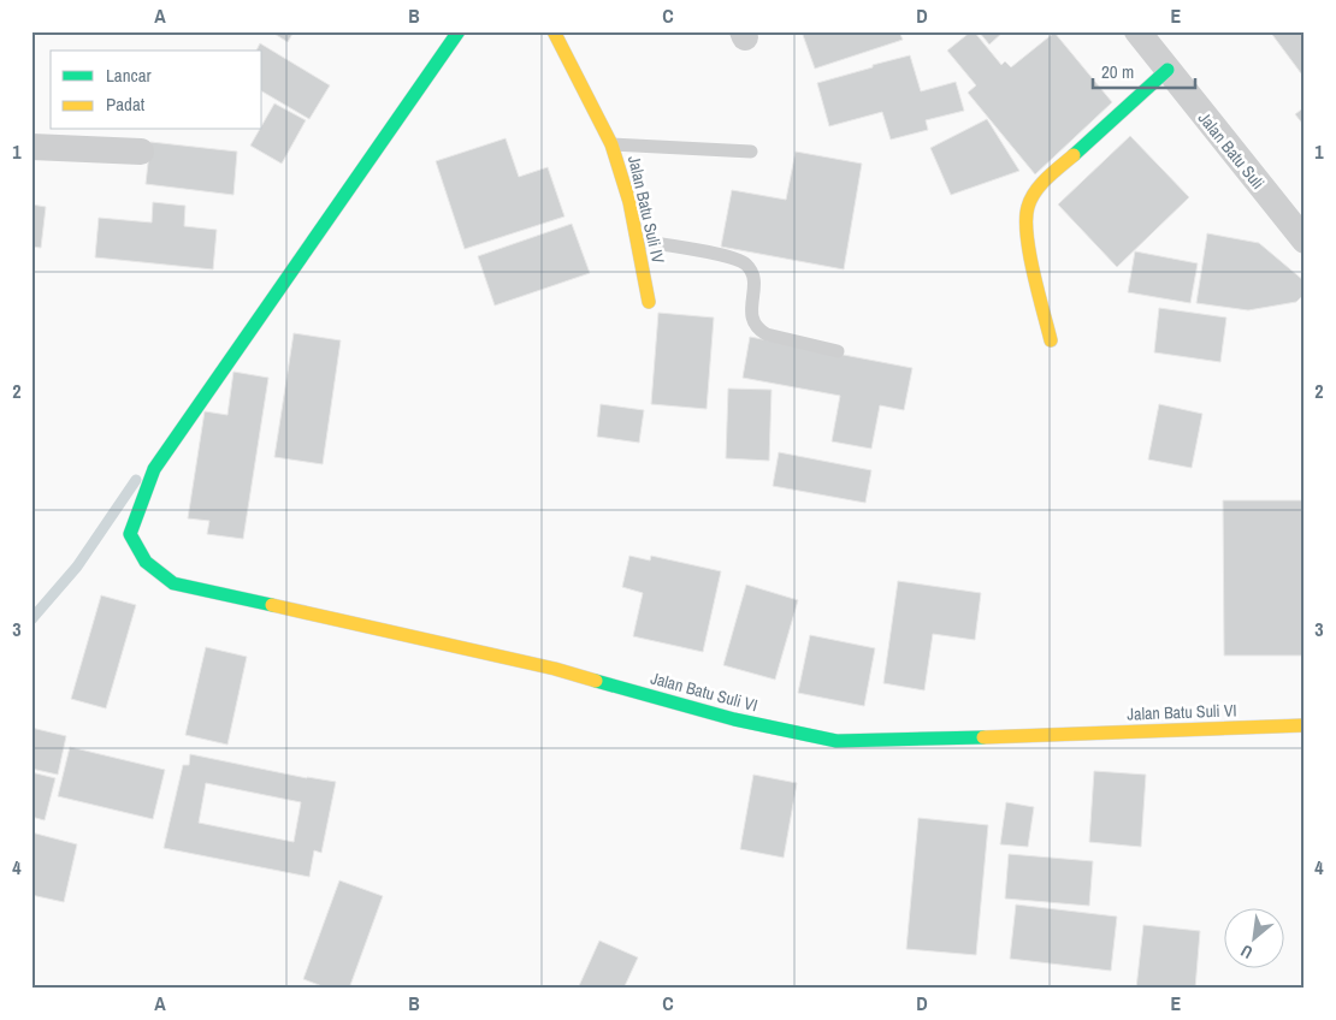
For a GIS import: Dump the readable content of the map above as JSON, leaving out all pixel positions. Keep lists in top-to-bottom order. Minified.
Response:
{"streets":{"street":["Jalan Batu Suli","Jalan Batu Suli IV","Jalan Batu Suli VI"]},"legend":["Lancar","Padat"],"scale_bar":"20 m","north":"bottom left","grid":{"columns":["A","B","C","D","E"],"rows":["1","2","3","4"]}}
